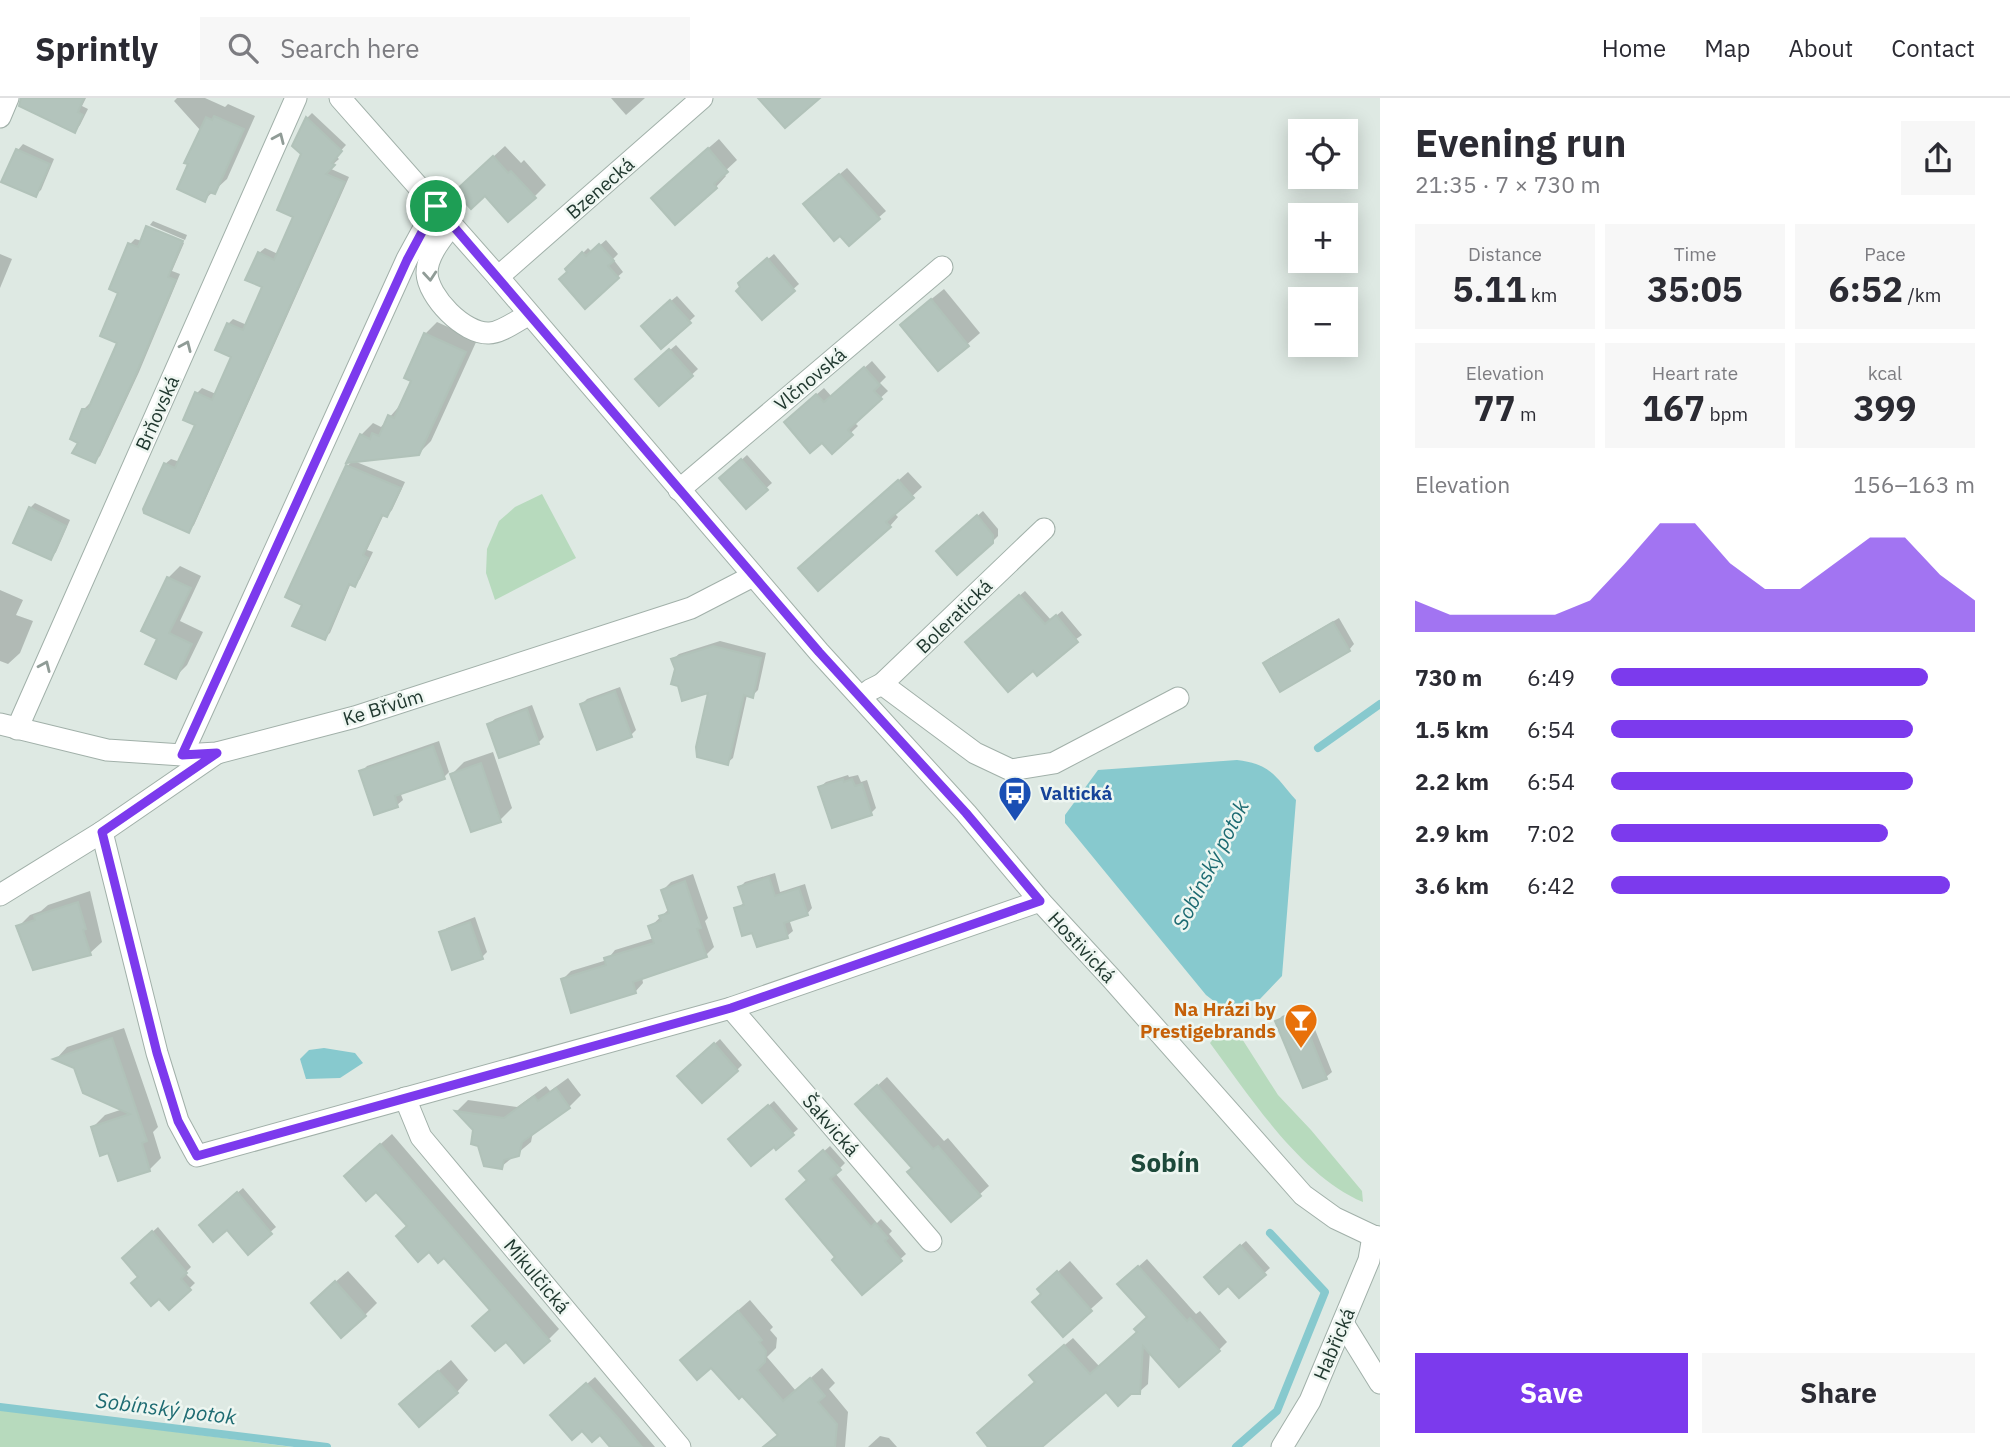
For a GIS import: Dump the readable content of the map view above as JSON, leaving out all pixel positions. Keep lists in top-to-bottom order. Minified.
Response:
{"streets":{"street":["Bzenecká","Vlčnovská","Brňovská","Boleratická","Ke Břvům","Hostivická","Šakvická","Mikulčická","Habřická"]},"crossings":[["Bzenecká","Hostivická"],["Vlčnovská","Hostivická"],["Brňovská","Ke Břvům"],["Boleratická","Hostivická"],["Ke Břvům","Hostivická"],["Hostivická","Habřická"]],"districts":["Sobín"],"water":["Sobínský potok"],"places":{"bus stop":["Valtická"],"bar":["Na Hrázi by Prestigebrands"]},"page":{"header":"Sprintly","search":"Search here","nav":["Home","Map","About","Contact"],"heading":["Evening run","21:35 · 7 × 730 m"],"map_buttons":["+","−"],"stats":[["Distance","5.11 km"],["Time","35:05"],["Pace","6:52 /km"],["Elevation","77 m"],["Heart rate","167 bpm"],["kcal","399"]],"chart":["Elevation","156–163 m"],"list":[{"name":"730 m","note":"6:49"},{"name":"1.5 km","note":"6:54"},{"name":"2.2 km","note":"6:54"},{"name":"2.9 km","note":"7:02"},{"name":"3.6 km","note":"6:42"}],"buttons":["Save","Share"]}}
